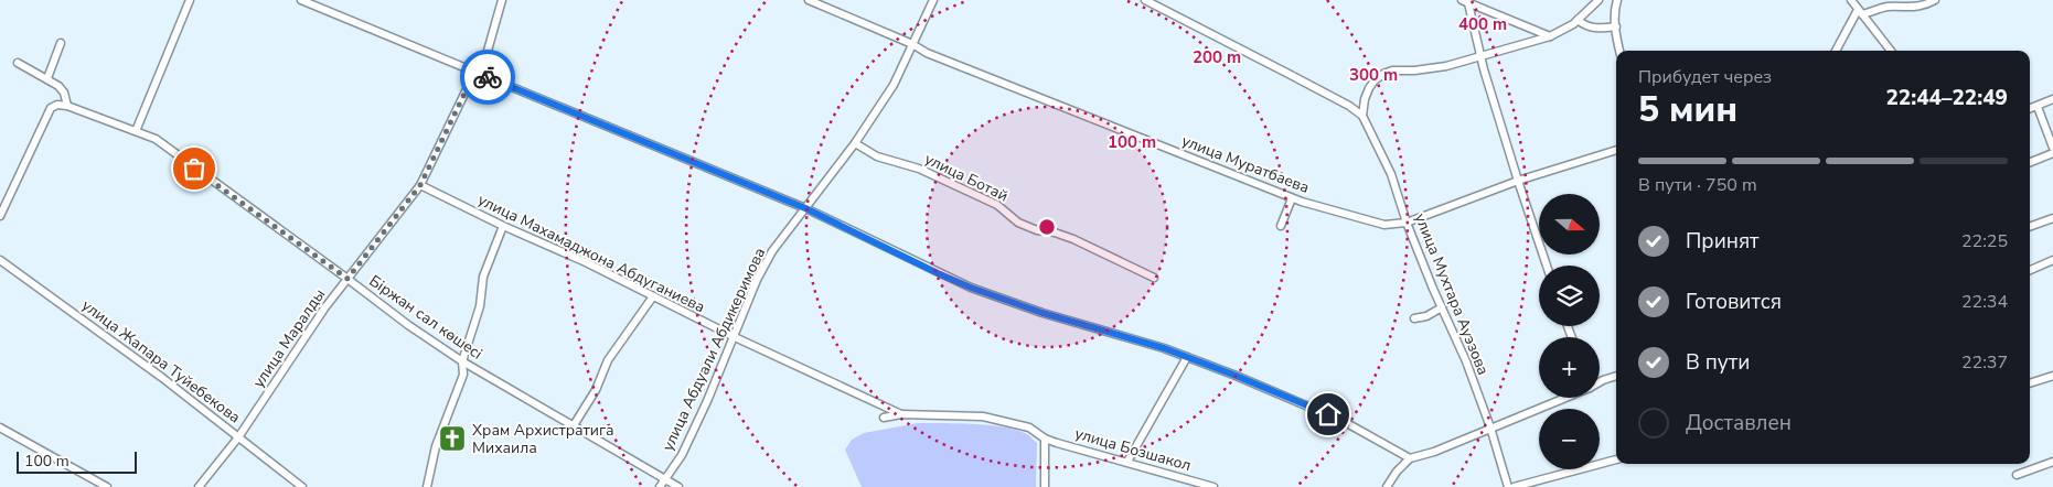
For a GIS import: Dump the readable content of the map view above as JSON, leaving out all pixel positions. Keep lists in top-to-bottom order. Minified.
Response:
{"streets":{"street":["улица Муратбаева","улица Ботай","улица Махамаджона Абдуганиева","улица Мухтара Ауэзова","Біржан сал көшесі","улица Маралды","улица Абдуали Абдикеримова","улица Жапара Туйебекова","улица Бозшакол"]},"crossings":[["улица Муратбаева","улица Мухтара Ауэзова"],["улица Муратбаева","улица Абдуали Абдикеримова"],["улица Ботай","улица Абдуали Абдикеримова"],["улица Махамаджона Абдуганиева","улица Маралды"],["улица Махамаджона Абдуганиева","улица Абдуали Абдикеримова"],["улица Махамаджона Абдуганиева","улица Бозшакол"],["Біржан сал көшесі","улица Маралды"],["Біржан сал көшесі","улица Абдуали Абдикеримова"],["улица Маралды","улица Жапара Туйебекова"]],"places":{"church":["Храм Архистратига Михаила"]},"scale_bar":"100 m","north":"right","page":{"heading":["5 мин","Прибудет через","22:44–22:49"],"bar":"В пути · 750 m","map_buttons":["+","−"],"list":[["Принят","22:25"],["Готовится","22:34"],["В пути","22:37"],"Доставлен"],"scale":"100 m"},"rings":["400 m","200 m","300 m","100 m"]}
